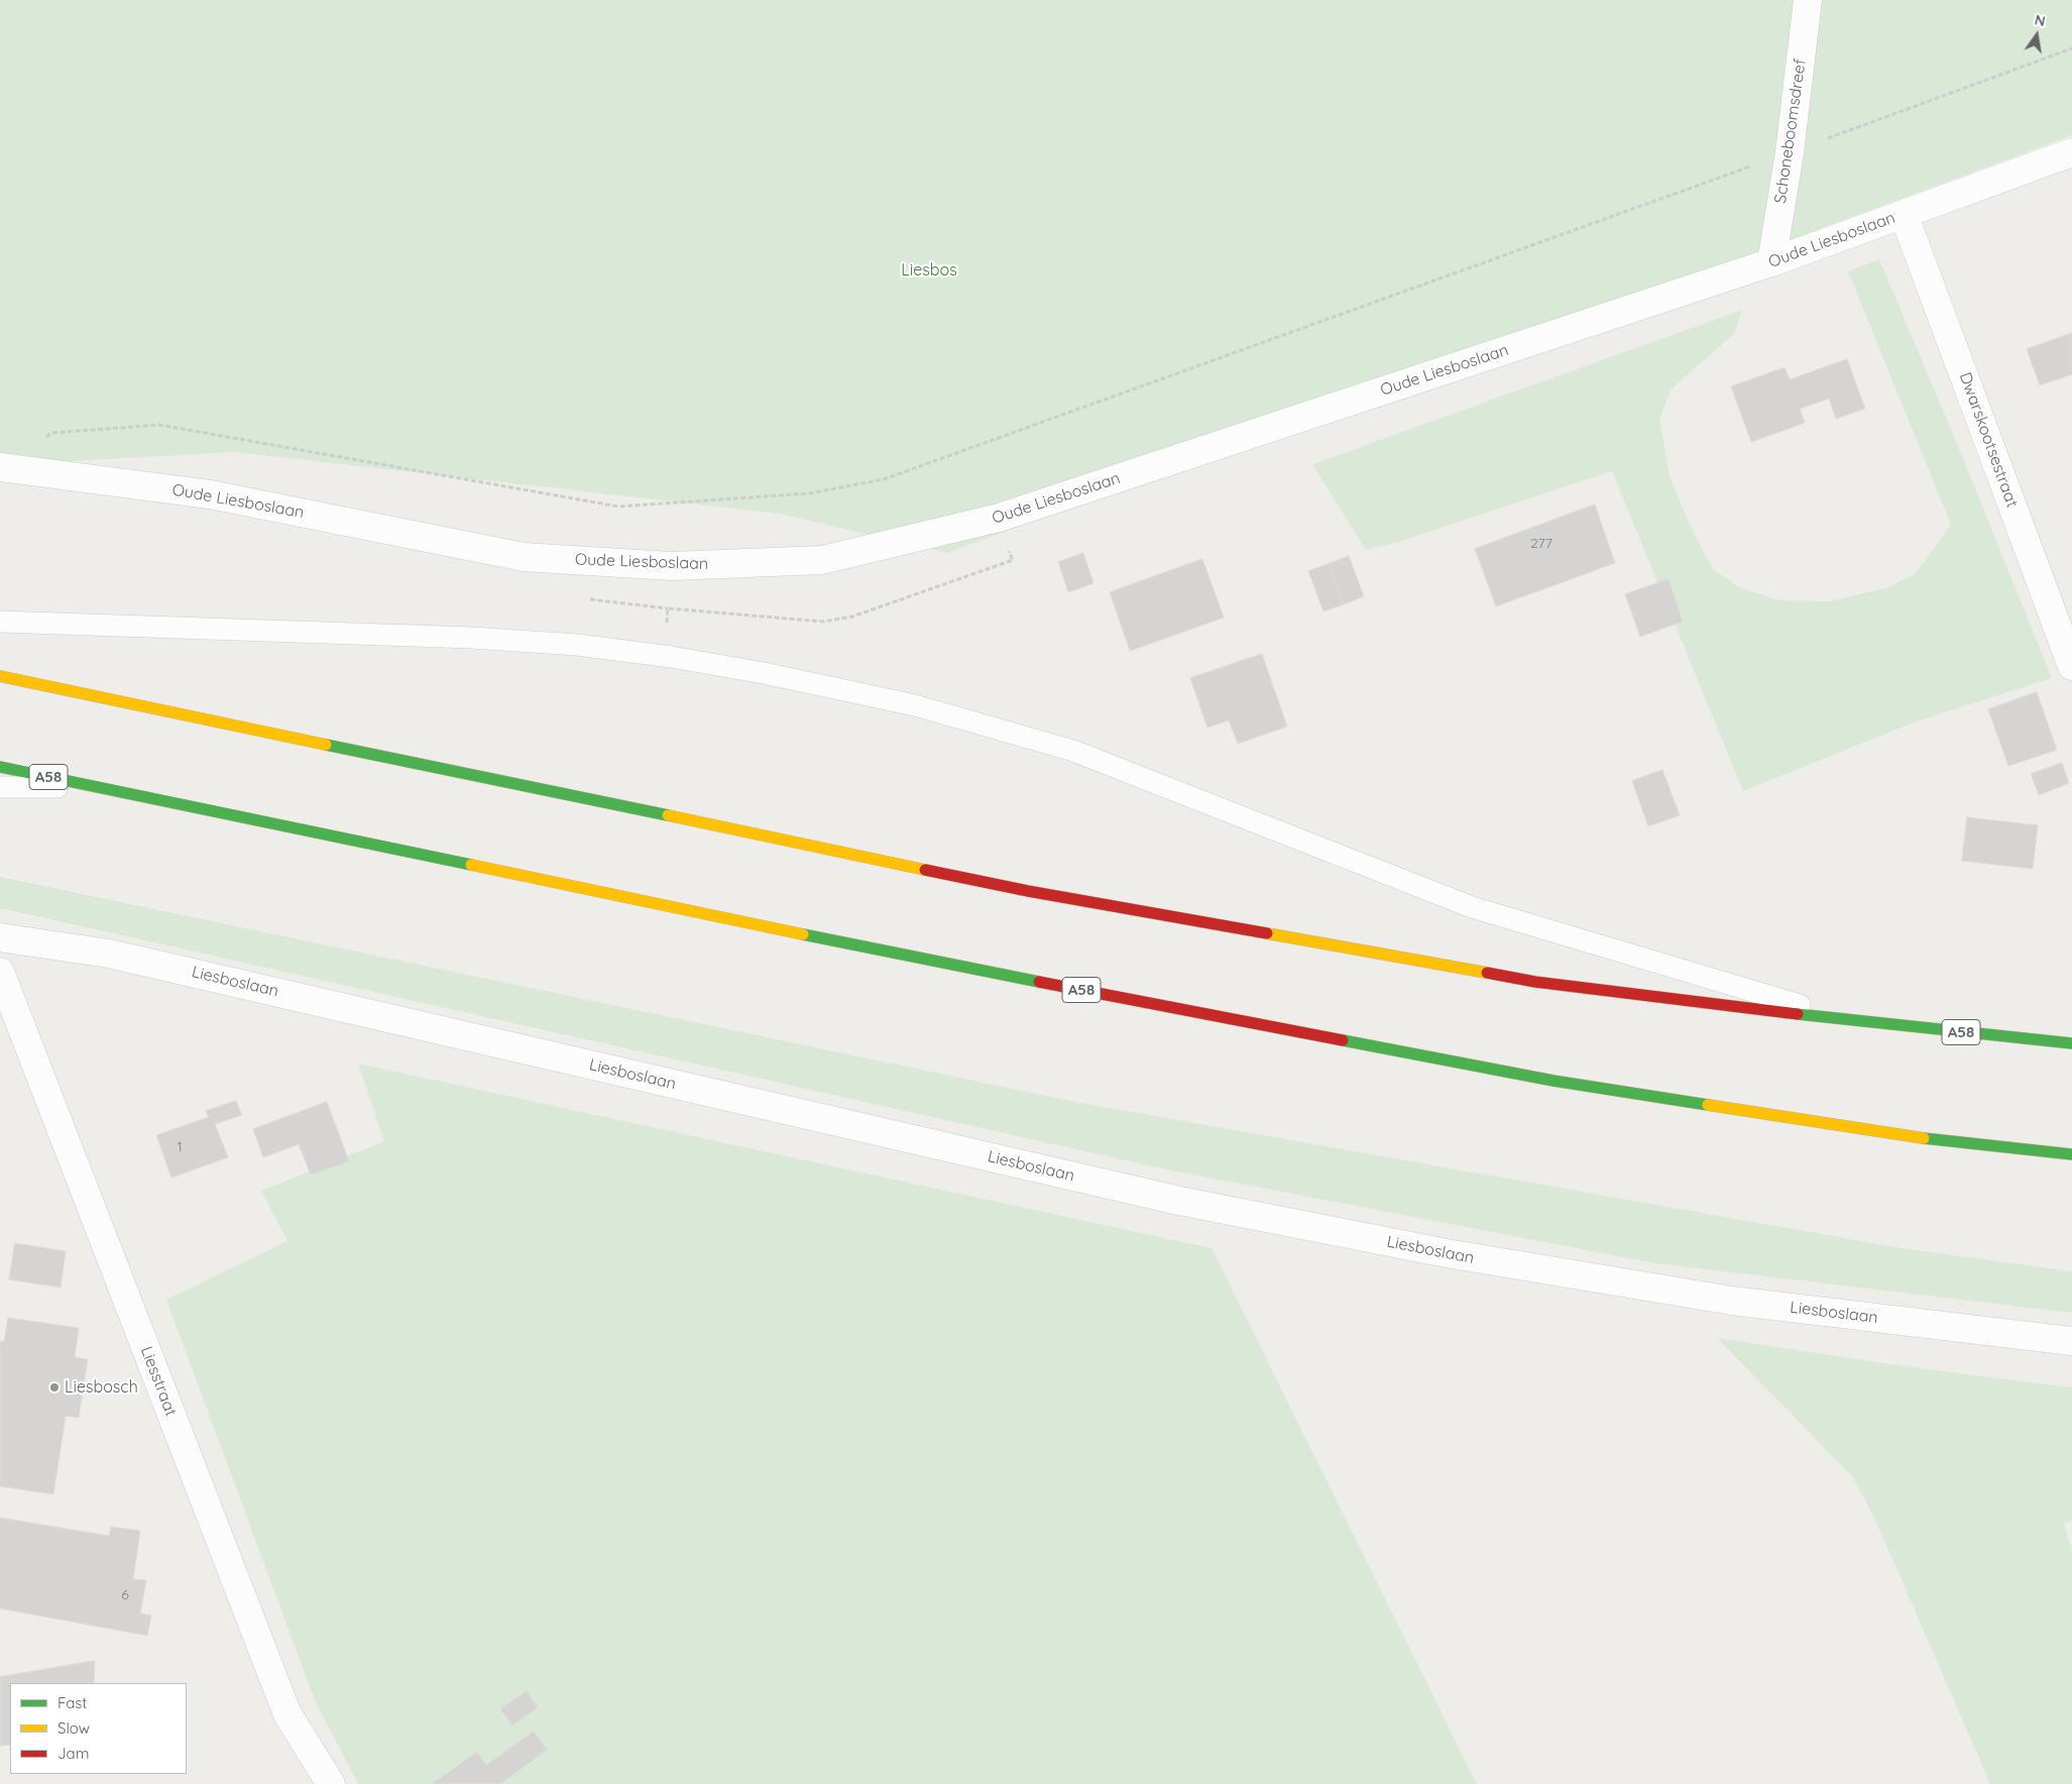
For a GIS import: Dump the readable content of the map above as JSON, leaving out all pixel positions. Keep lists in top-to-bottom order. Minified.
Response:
{"streets":{"highway":["A58"],"street":["Schoneboomsdreef","Oude Liesboslaan","Dwarskootsestraat","Liesboslaan","Liesstraat"]},"crossings":[["Schoneboomsdreef","Oude Liesboslaan"],["Oude Liesboslaan","Dwarskootsestraat"]],"parks":["Liesbos"],"places":["Liesbosch"],"house_numbers":["277","1","6"],"legend":["Fast","Slow","Jam"],"north":"top"}
